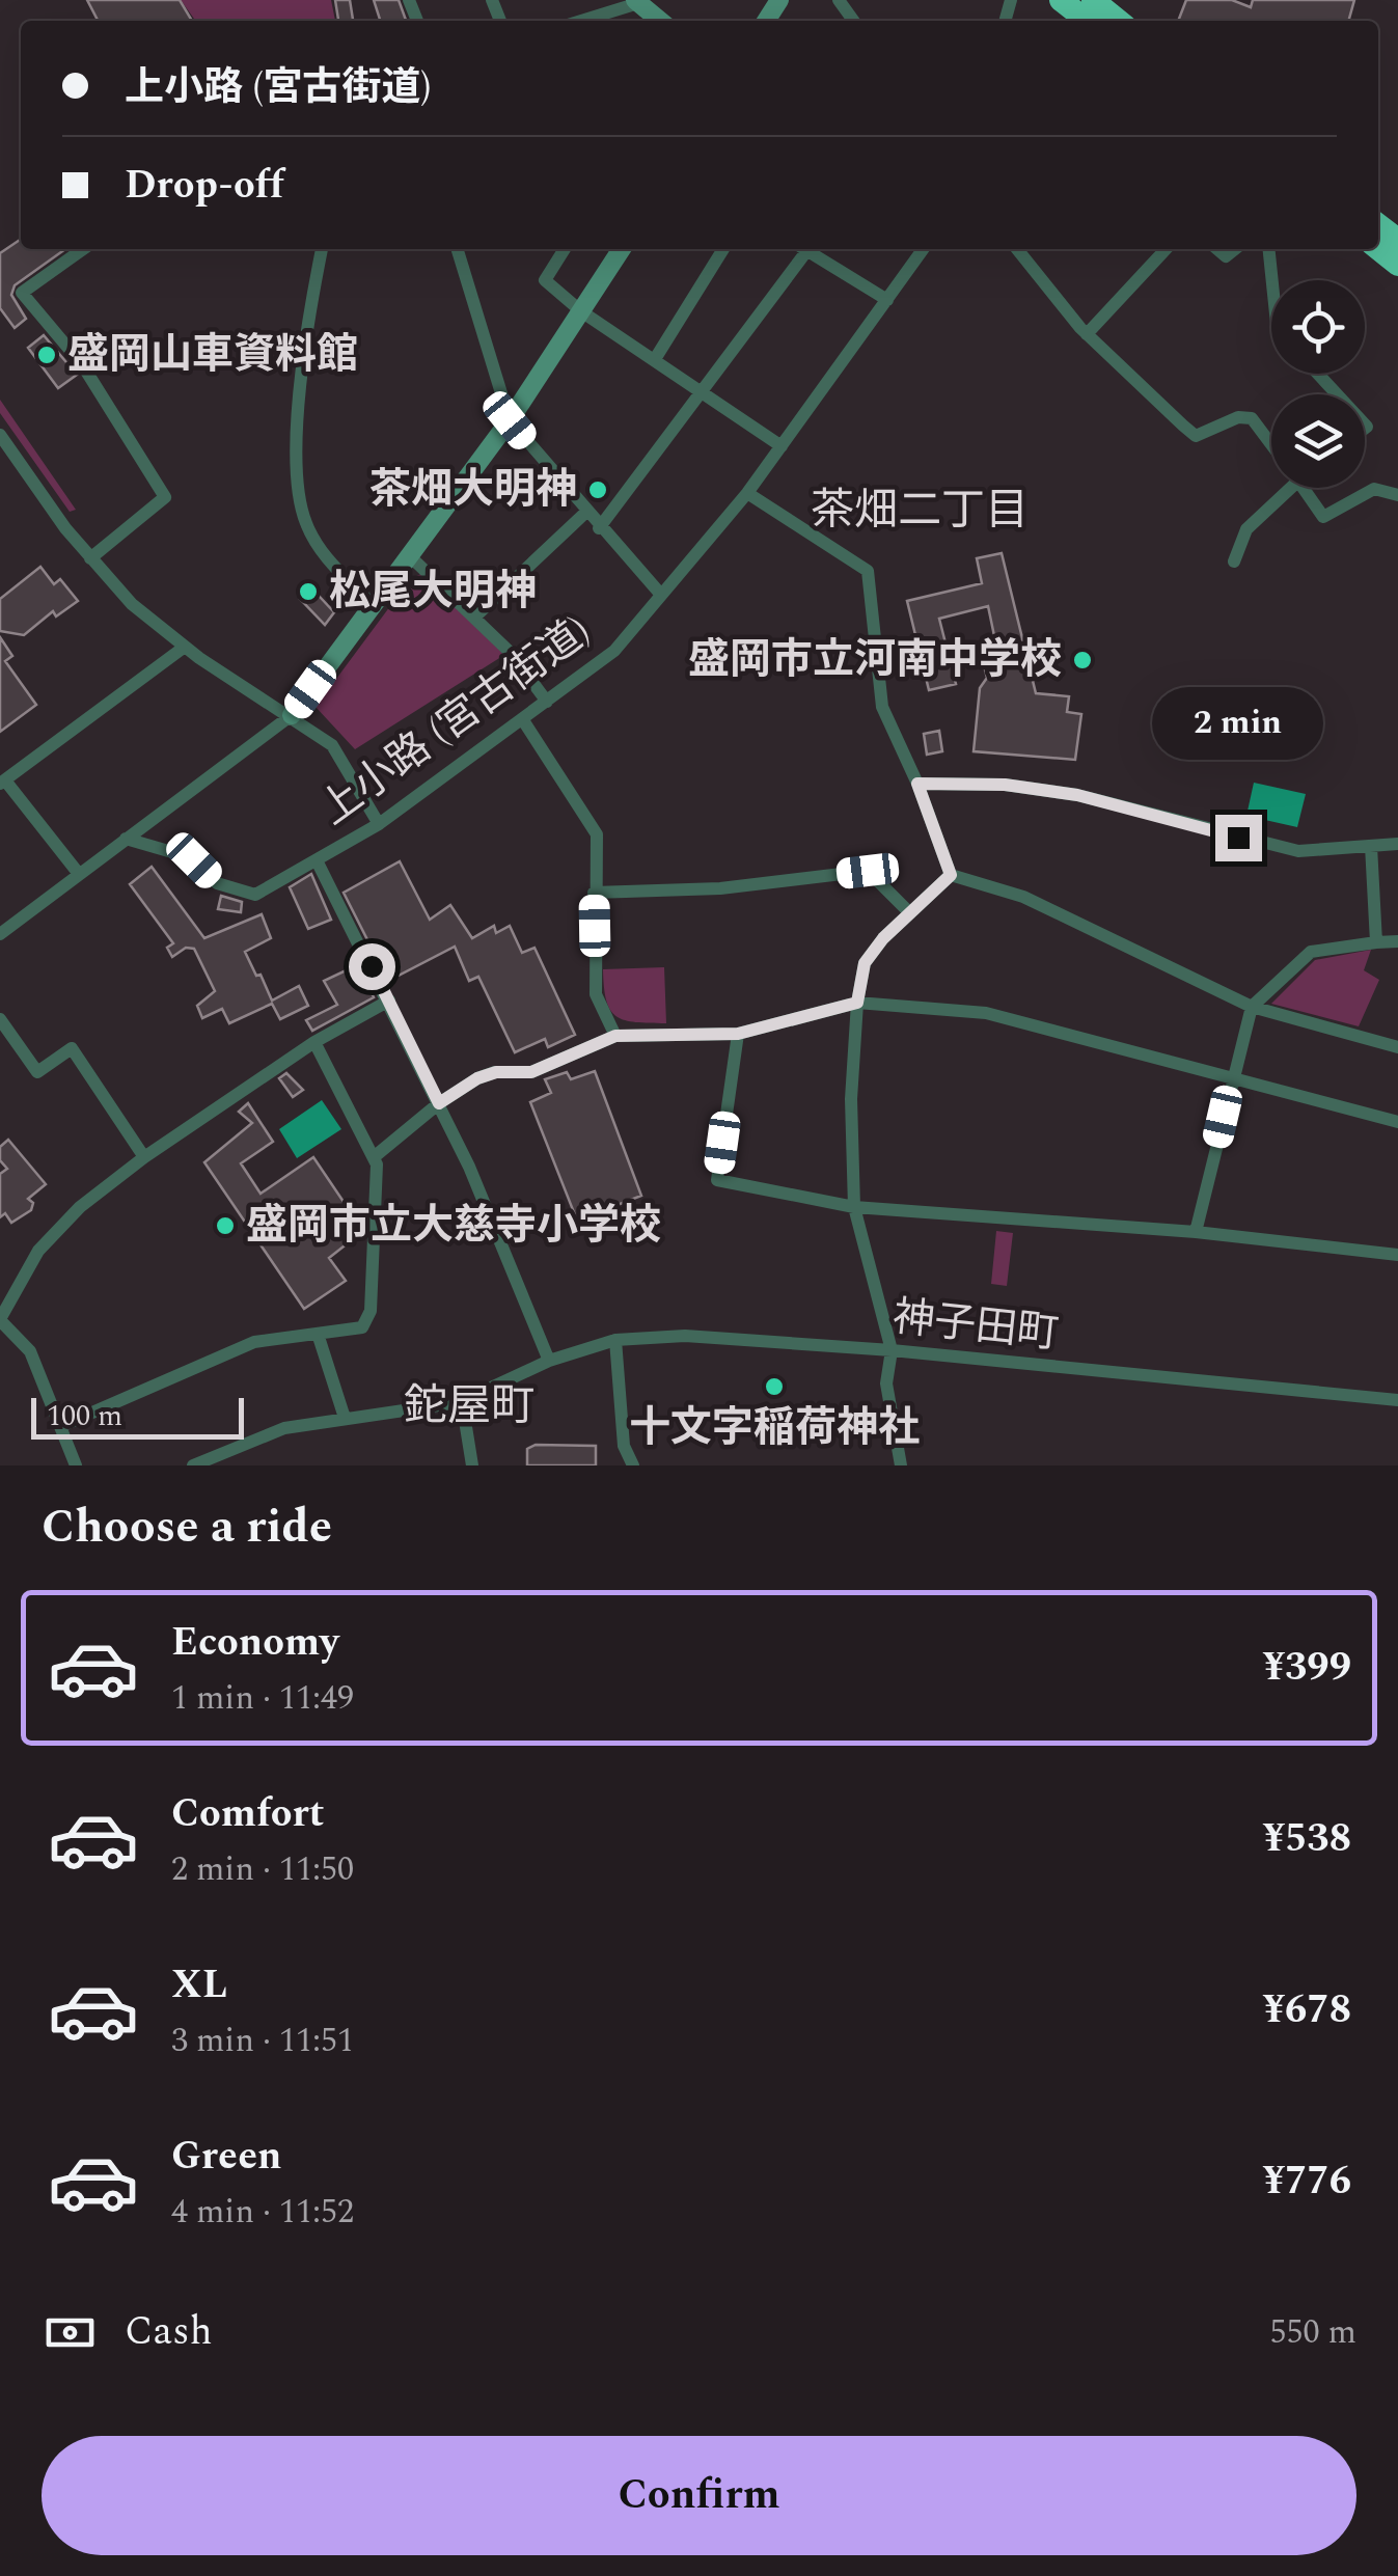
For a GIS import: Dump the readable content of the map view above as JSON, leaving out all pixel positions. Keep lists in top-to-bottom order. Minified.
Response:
{"streets":{"street":["上小路 (宮古街道)","神子田町"]},"crossings":[["上小路 (宮古街道)","神子田町"]],"districts":["茶畑二丁目","鉈屋町"],"places":["盛岡山車資料館","茶畑大明神","松尾大明神","盛岡市立河南中学校","盛岡市立大慈寺小学校","十文字稲荷神社"],"scale_bar":"100 m","page":{"banner":["上小路 (宮古街道)","Drop-off"],"bubble":"2 min","scale":"100 m","heading":"Choose a ride","list":[{"name":"Economy","note":"1 min · 11:49","value":"¥399"},{"name":"Comfort","note":"2 min · 11:50","value":"¥538"},{"name":"XL","note":"3 min · 11:51","value":"¥678"},{"name":"Green","note":"4 min · 11:52","value":"¥776"}],"pay":["Cash","550 m"],"buttons":"Confirm"}}
